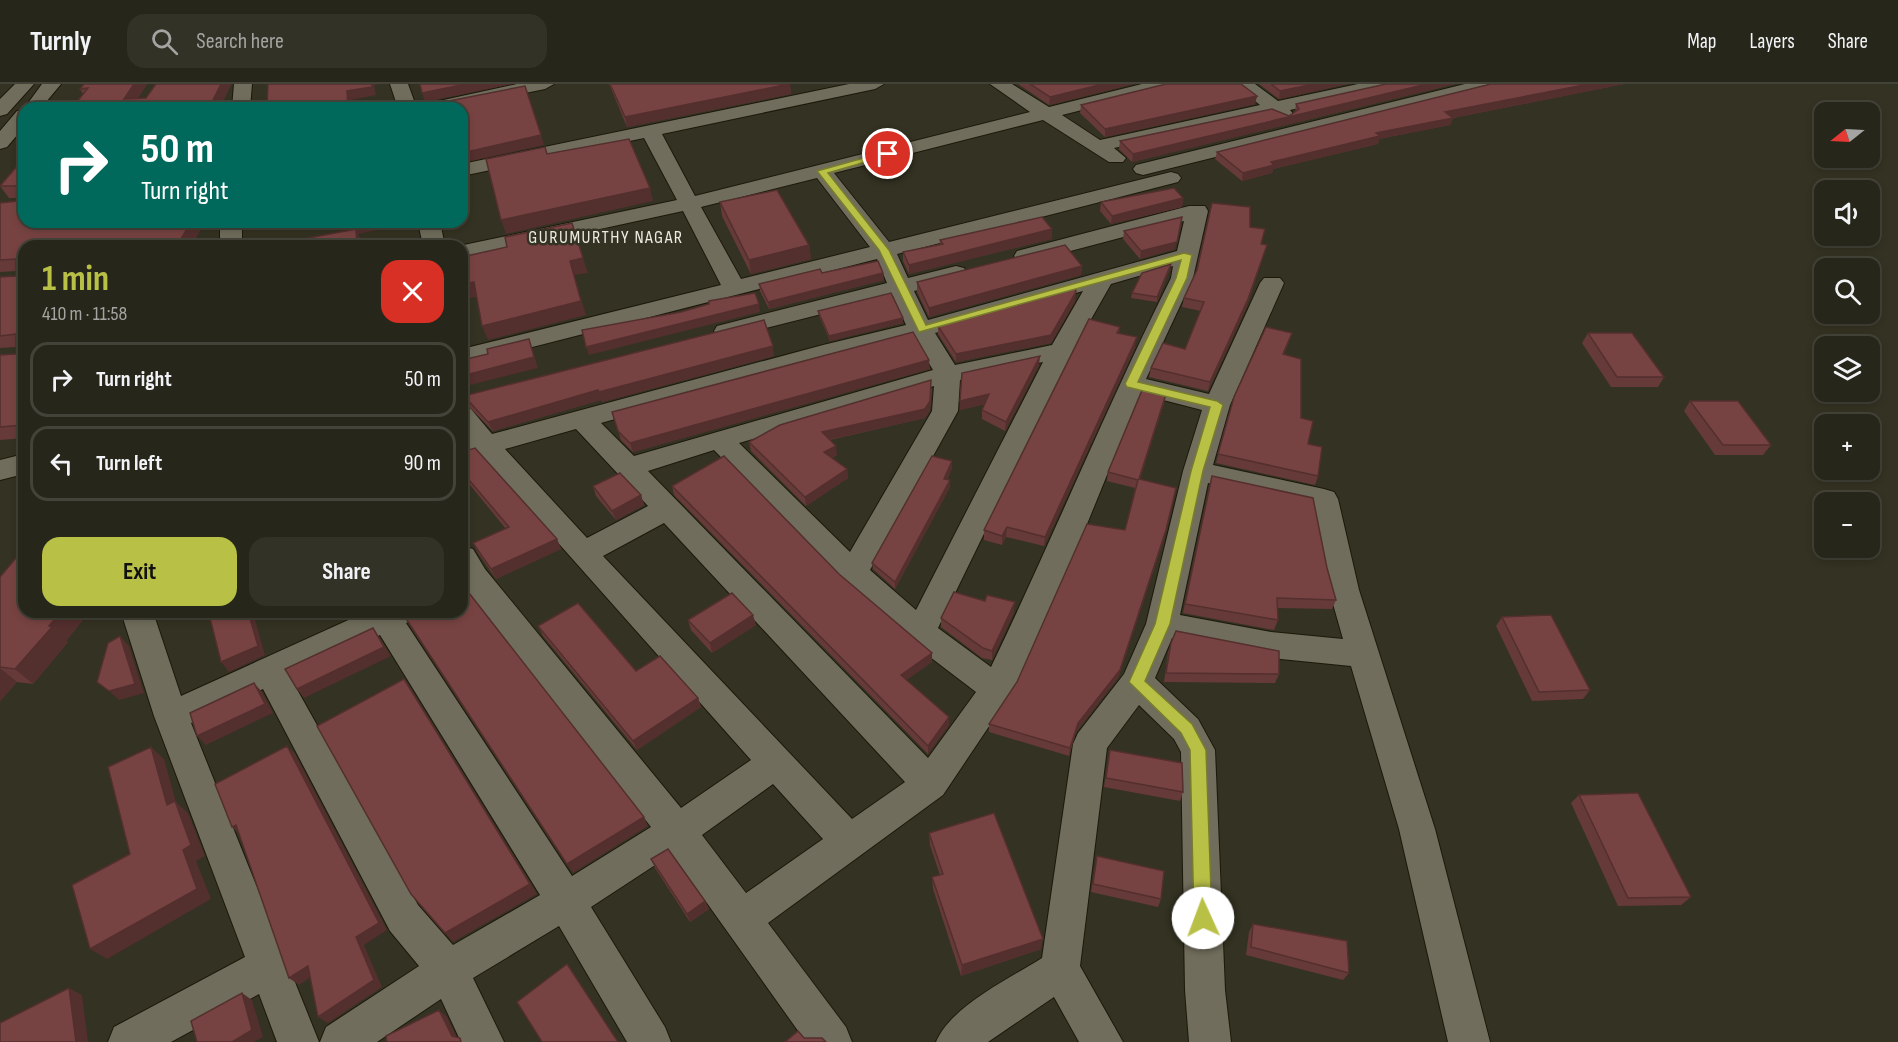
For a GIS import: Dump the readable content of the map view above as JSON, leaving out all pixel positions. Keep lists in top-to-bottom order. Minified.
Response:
{"districts":["GURUMURTHY NAGAR"],"north":"left","page":{"header":"Turnly","search":"Search here","nav":["Map","Layers","Share"],"map_buttons":["+","−"],"turn":["50 m","Turn right"],"heading":["1 min","410 m · 11:58"],"list":[{"name":"Turn right","value":"50 m"},{"name":"Turn left","value":"90 m"}],"buttons":["Exit","Share"]}}
